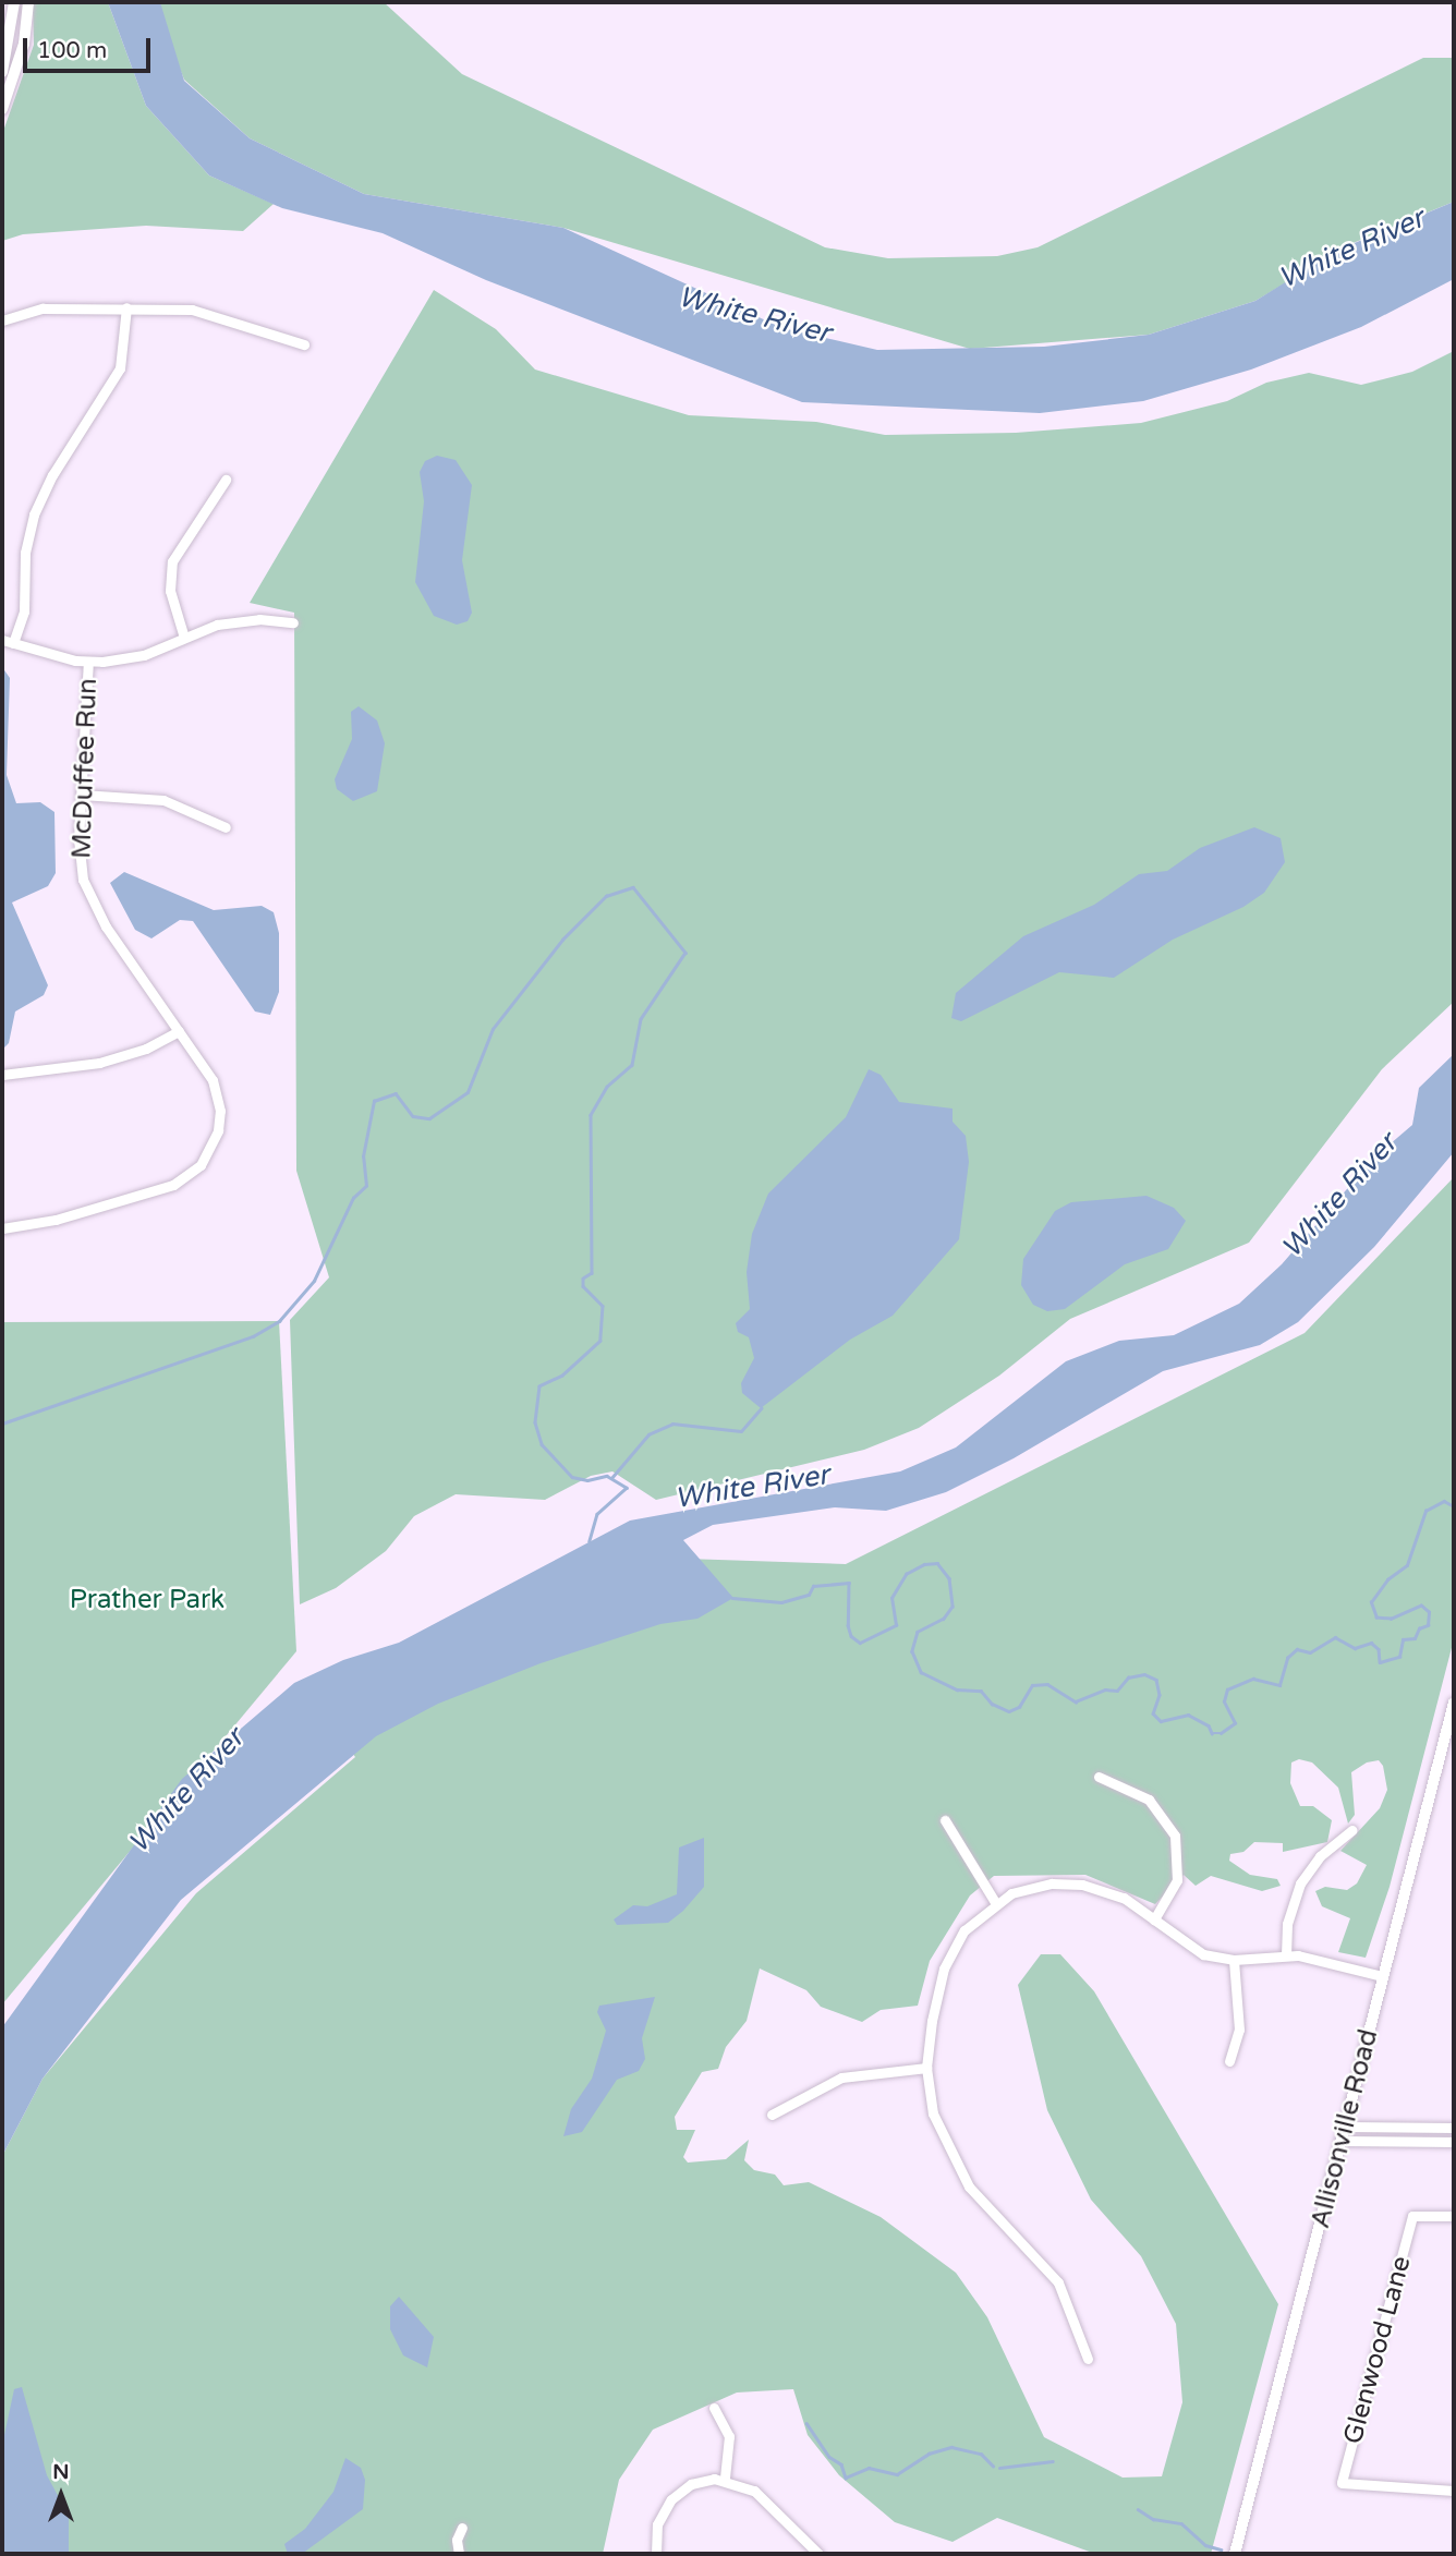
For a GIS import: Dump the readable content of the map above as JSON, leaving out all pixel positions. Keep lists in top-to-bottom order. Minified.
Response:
{"streets":{"main road":["Allisonville Road"],"street":["McDuffee Run","Glenwood Lane"]},"water":["White River"],"parks":["Prather Park"],"scale_bar":"100 m","north":"top"}
